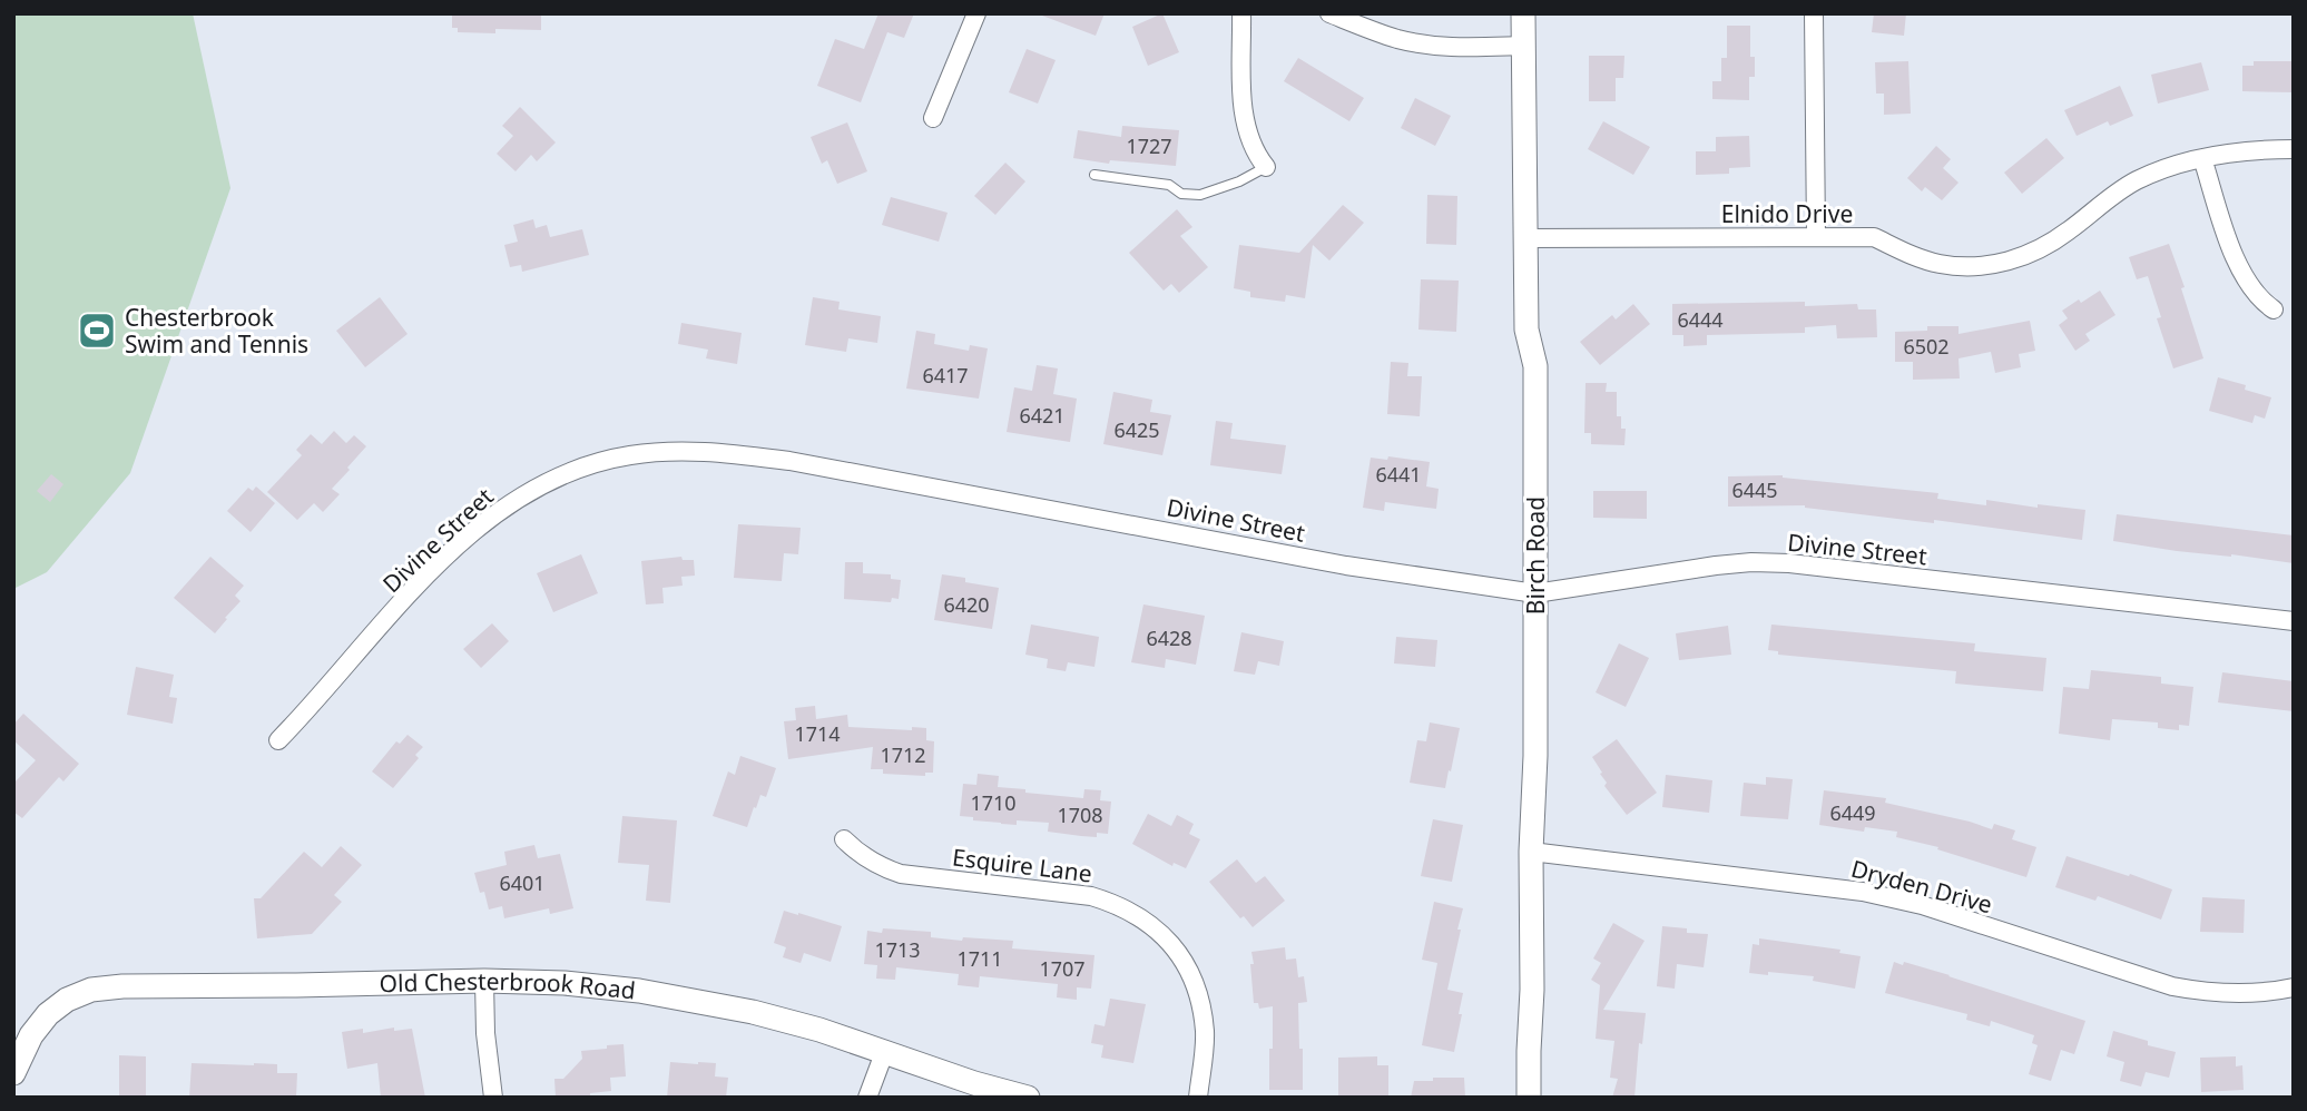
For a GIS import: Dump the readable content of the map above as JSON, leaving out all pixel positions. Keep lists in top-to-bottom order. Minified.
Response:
{"streets":{"street":["Elnido Drive","Divine Street","Birch Road","Esquire Lane","Dryden Drive","Old Chesterbrook Road"]},"crossings":[["Elnido Drive","Birch Road"],["Divine Street","Birch Road"],["Birch Road","Dryden Drive"]],"places":{"sports":["Chesterbrook Swim and Tennis"]},"house_numbers":["1727","6444","6502","6417","6421","6425","6441","6445","6420","6428","1714","1712","1710","6449","1708","6401","1713","1711","1707"]}
